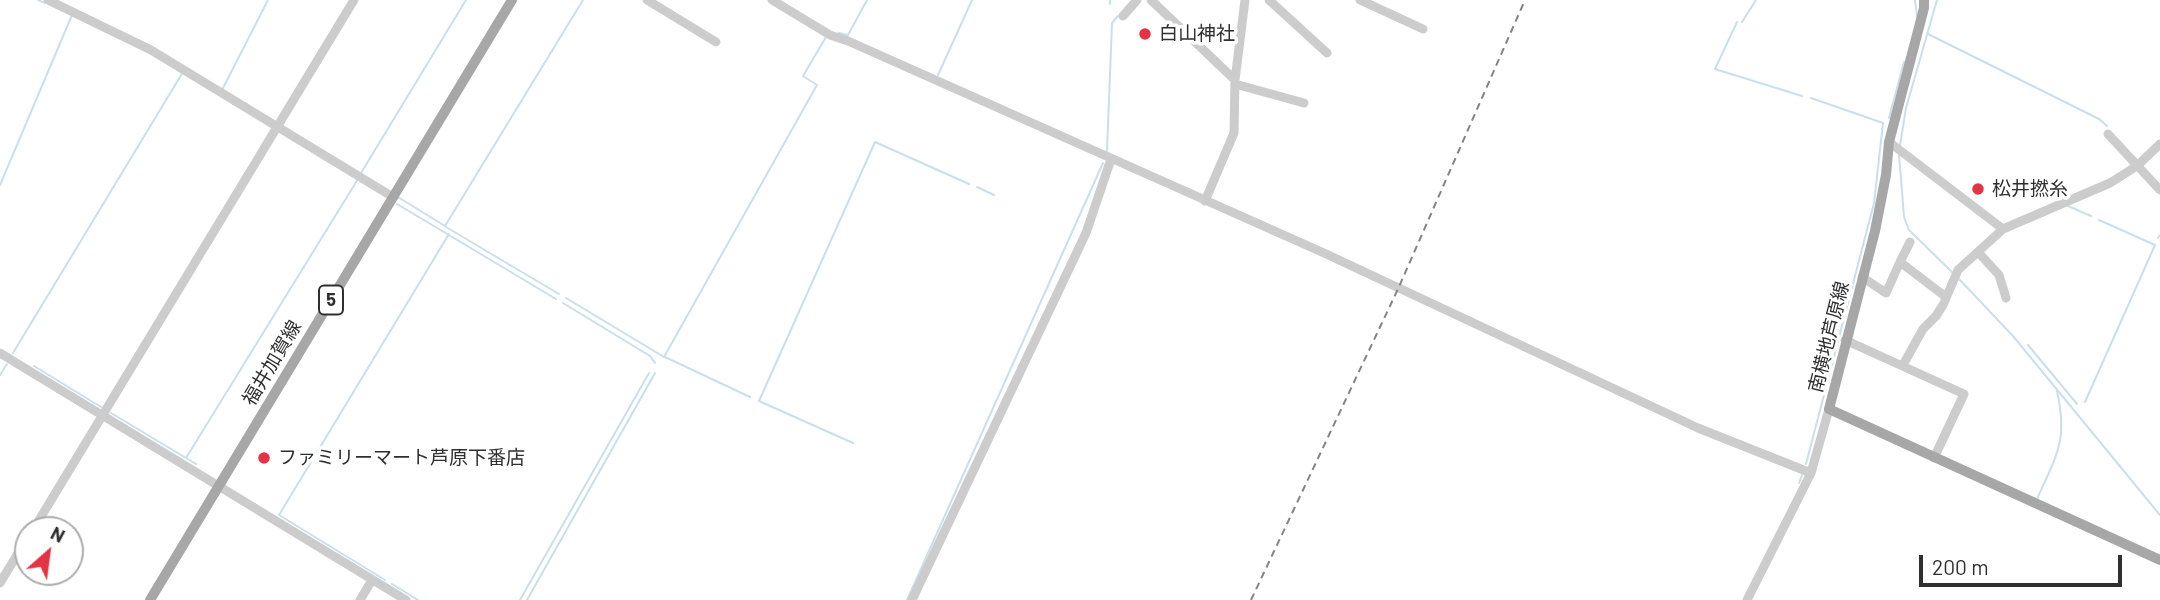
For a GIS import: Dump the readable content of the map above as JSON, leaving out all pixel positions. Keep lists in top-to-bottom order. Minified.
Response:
{"streets":{"main road":["5","南横地芦原線","福井加賀線"]},"places":["白山神社","松井撚糸","ファミリーマート芦原下番店"],"scale_bar":"200 m","north":"top right"}
